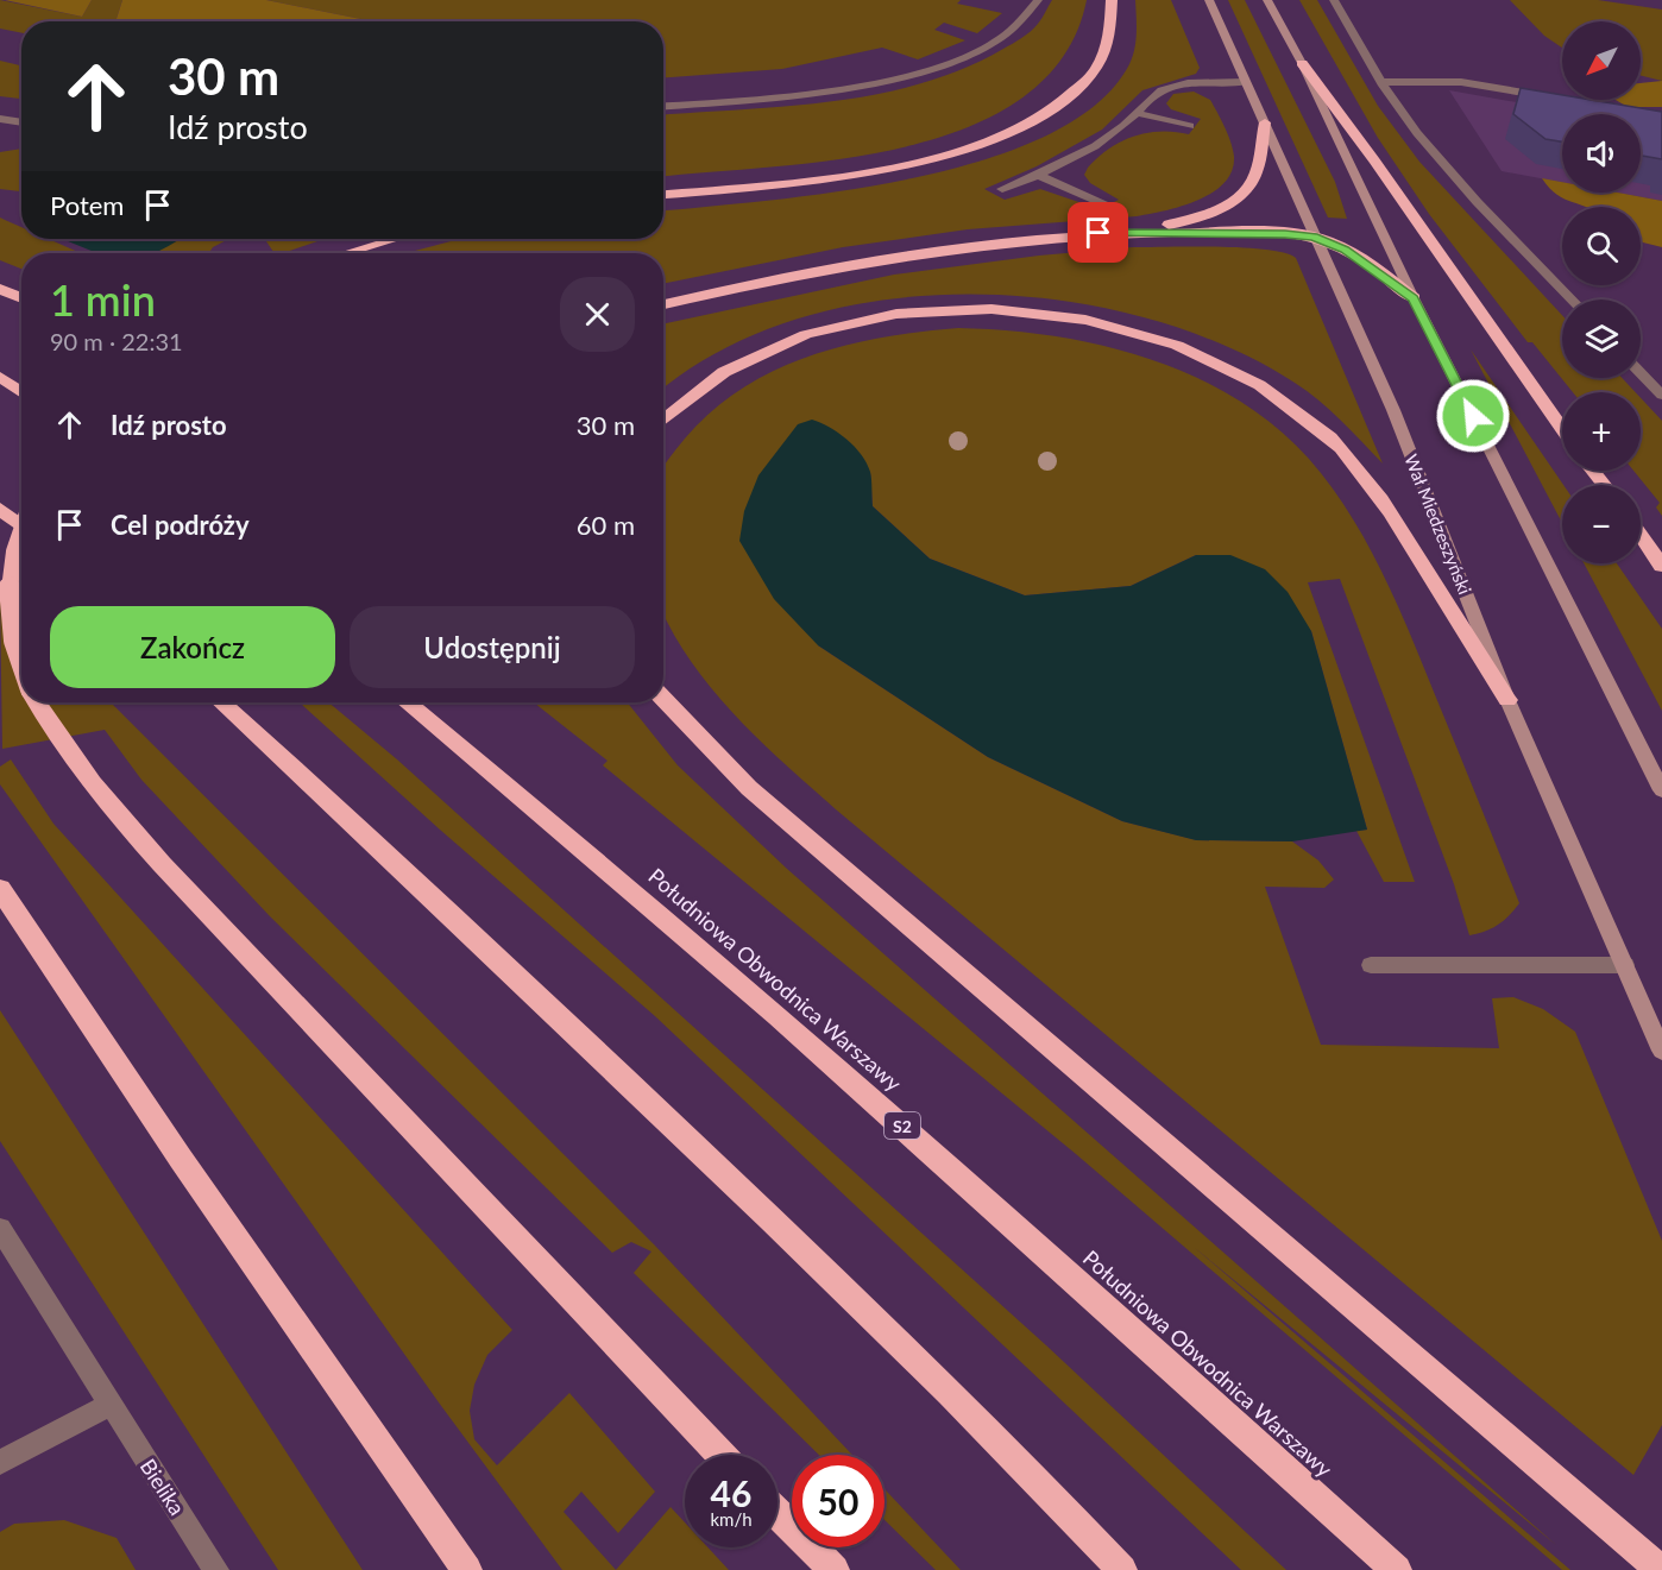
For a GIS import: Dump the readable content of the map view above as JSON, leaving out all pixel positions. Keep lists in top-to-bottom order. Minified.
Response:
{"streets":{"highway":["Południowa Obwodnica Warszawy","S2"],"main road":["Wał Miedzeszyński"],"street":["Bielika"]},"north":"bottom left","page":{"map_buttons":["+","−"],"turn":["30 m","Idź prosto"],"then":"Potem","heading":["1 min","90 m · 22:31"],"list":[{"name":"Idź prosto","value":"30 m"},{"name":"Cel podróży","value":"60 m"}],"buttons":["Zakończ","Udostępnij"],"speed":"46 km/h","limit":"50"}}
